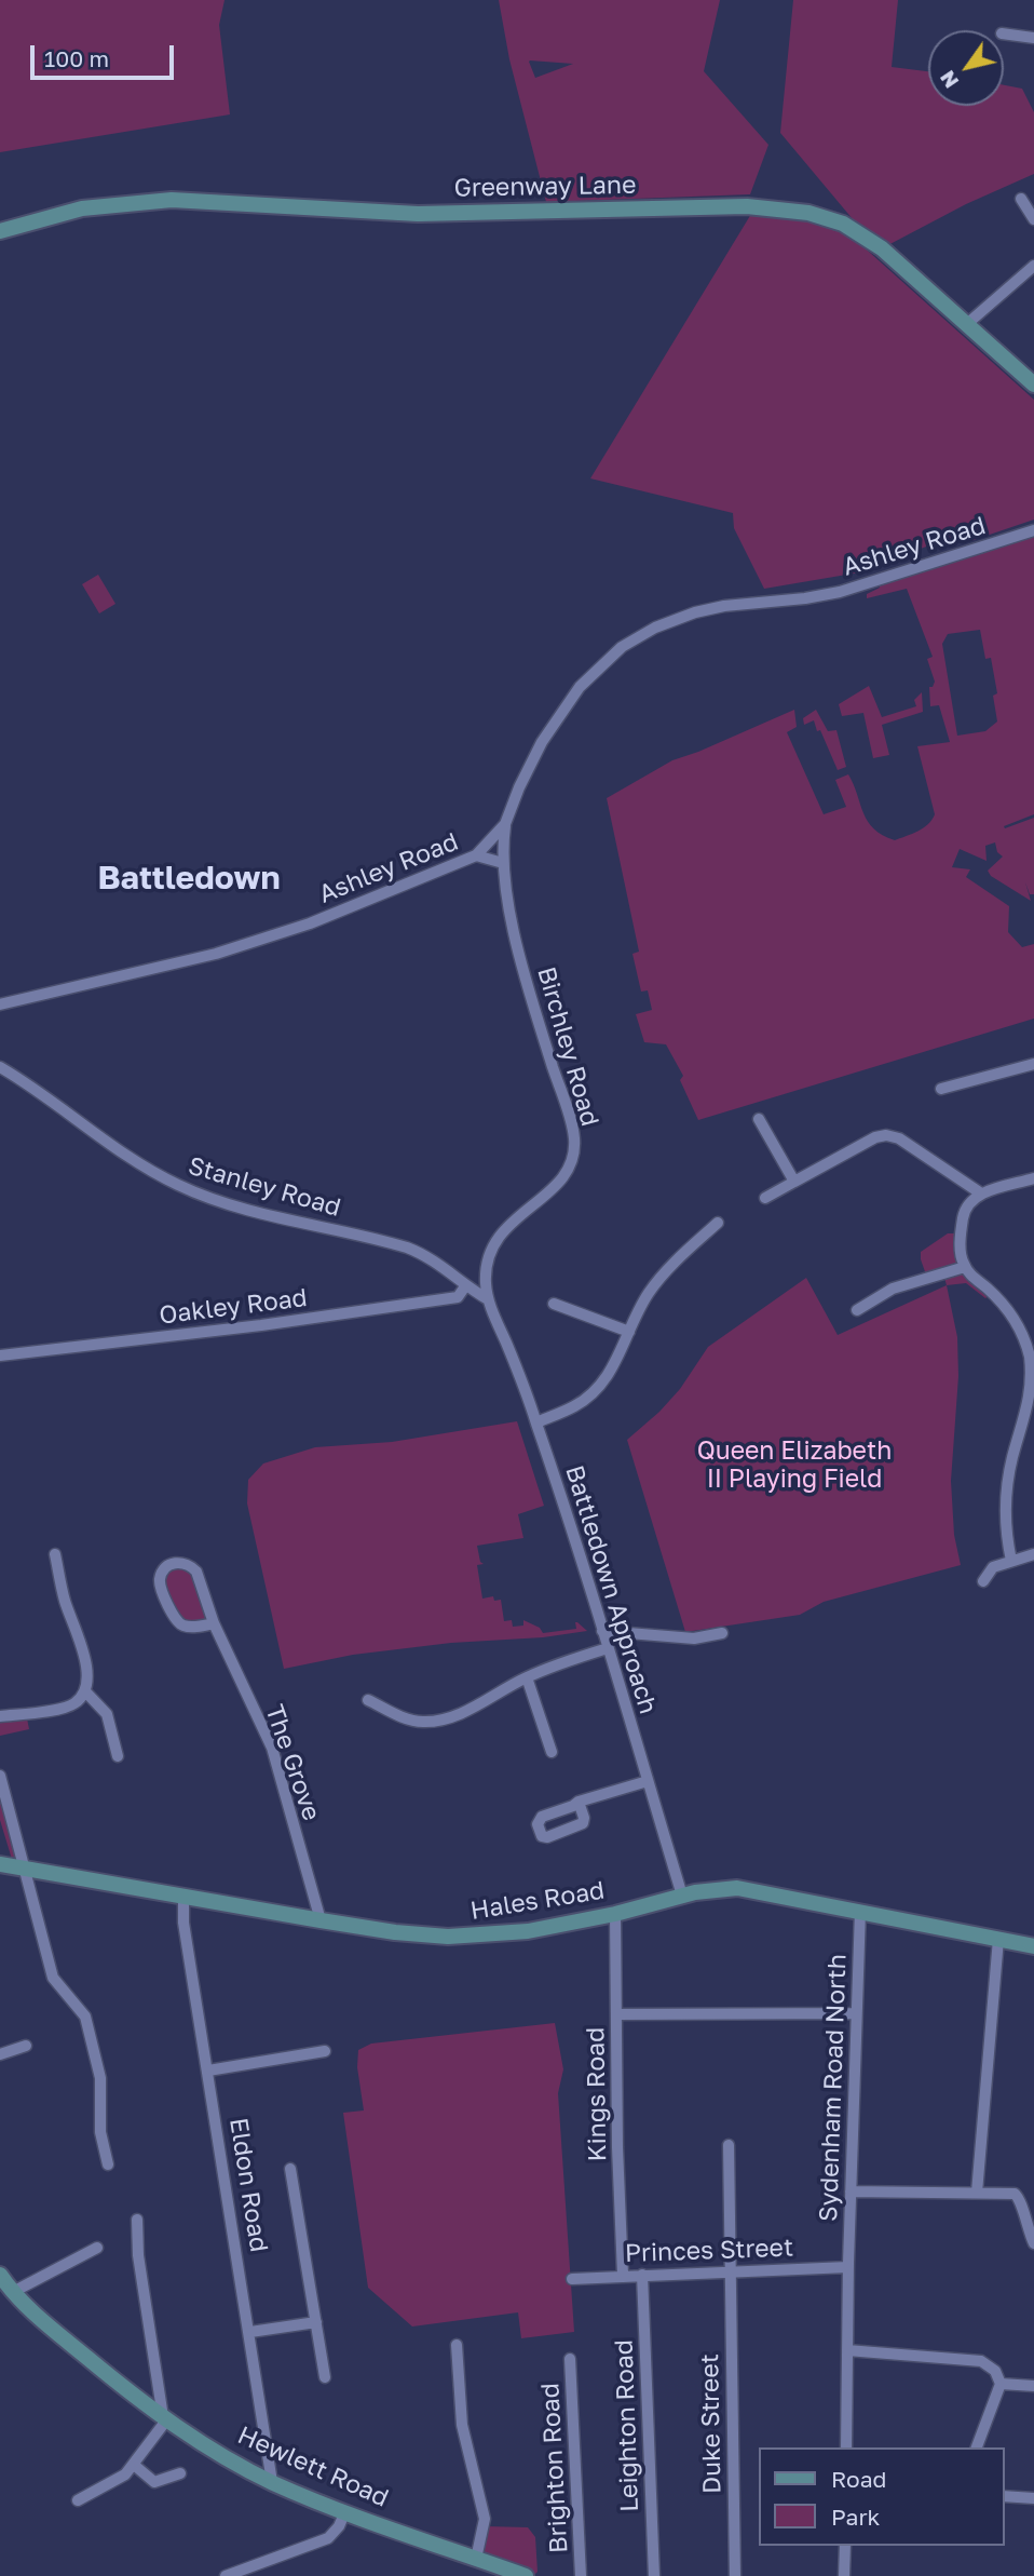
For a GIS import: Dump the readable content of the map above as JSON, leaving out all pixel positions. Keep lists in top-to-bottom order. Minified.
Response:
{"streets":{"street":["Greenway Lane","Ashley Road","Birchley Road","Stanley Road","Oakley Road","Battledown Approach","The Grove","Hales Road","Sydenham Road North","Kings Road","Eldon Road","Princes Street","Duke Street","Leighton Road","Hewlett Road","Brighton Road"]},"crossings":[["Ashley Road","Birchley Road"],["Birchley Road","Stanley Road"],["Birchley Road","Battledown Approach"],["Stanley Road","Oakley Road"],["Stanley Road","Battledown Approach"],["Battledown Approach","Hales Road"],["The Grove","Hales Road"],["Hales Road","Sydenham Road North"],["Hales Road","Kings Road"],["Hales Road","Eldon Road"],["Sydenham Road North","Princes Street"],["Kings Road","Princes Street"],["Eldon Road","Hewlett Road"],["Princes Street","Duke Street"],["Princes Street","Leighton Road"]],"districts":["Battledown"],"parks":["Queen Elizabeth II Playing Field"],"legend":["Road","Park"],"scale_bar":"100 m","north":"bottom left"}
